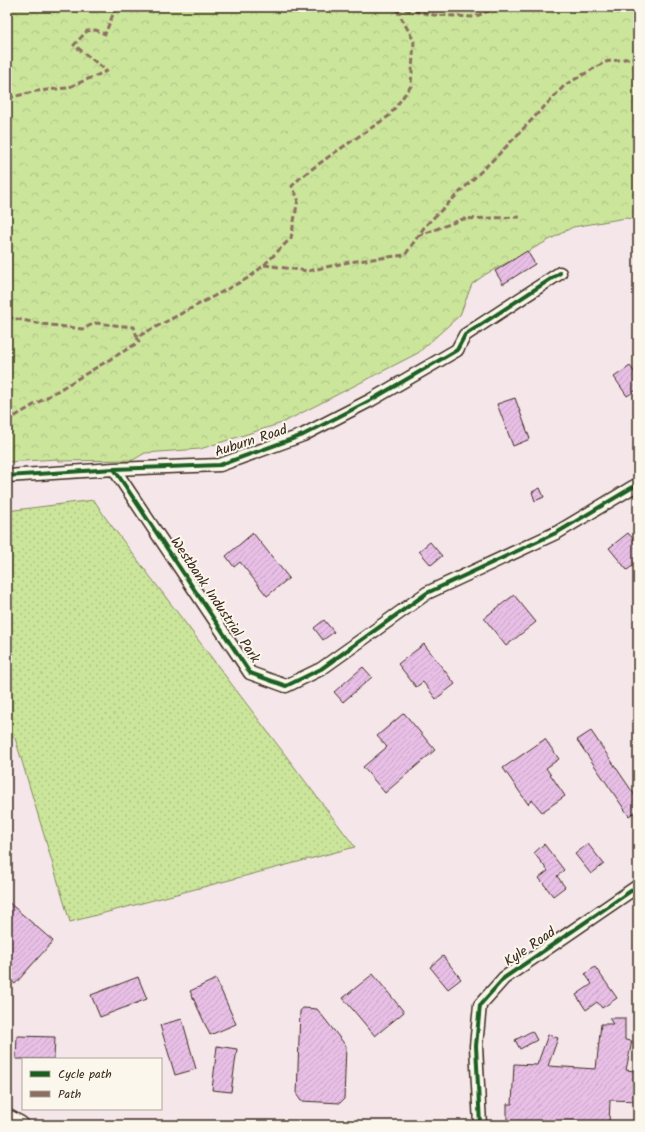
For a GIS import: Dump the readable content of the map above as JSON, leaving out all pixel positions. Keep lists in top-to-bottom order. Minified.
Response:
{"streets":{"street":["Auburn Road","Westbank Industrial Park","Kyle Road"]},"crossings":[["Auburn Road","Westbank Industrial Park"]],"legend":["Cycle path","Path"]}
